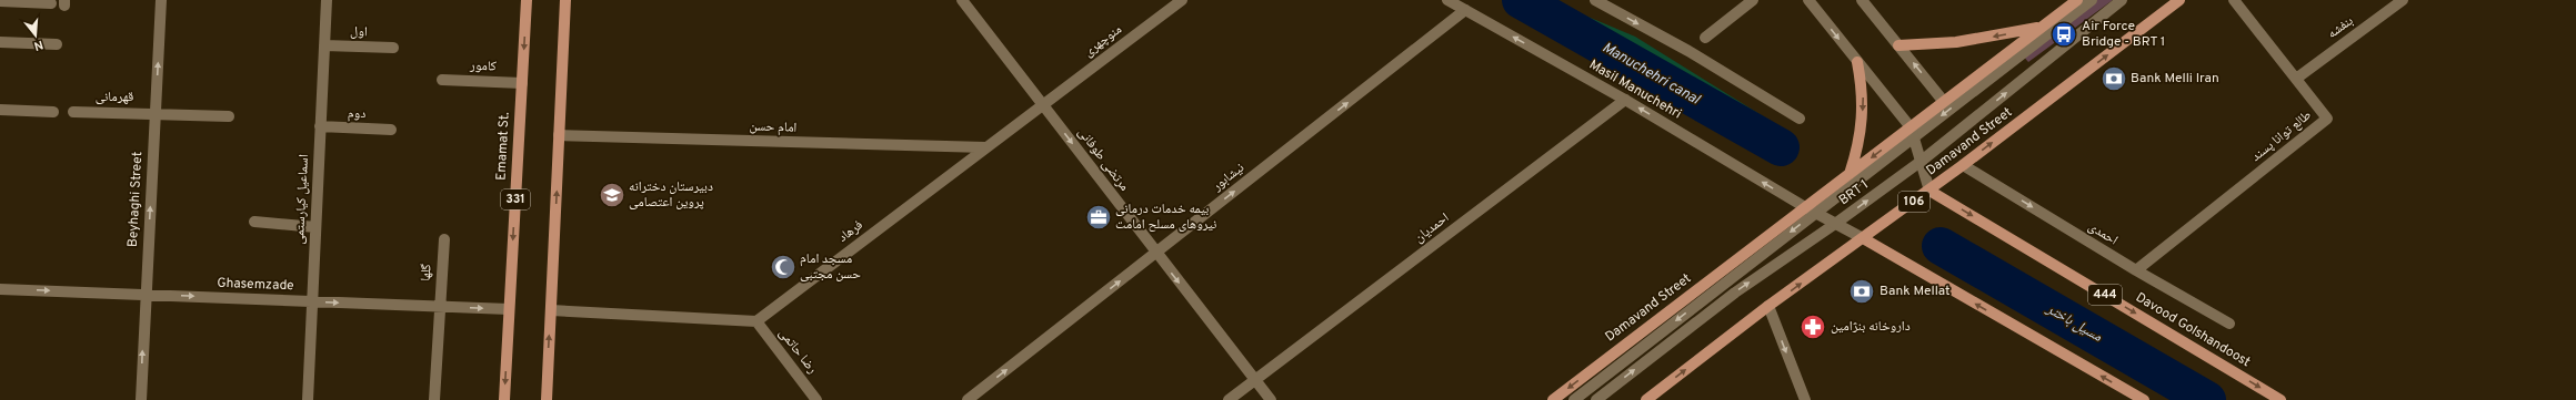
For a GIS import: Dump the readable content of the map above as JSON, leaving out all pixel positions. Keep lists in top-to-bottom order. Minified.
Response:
{"streets":{"main road":["Damavand Street","Emamat St.","331","106","444","Davood Golshandoost"],"street":["بنفشه","اول","منوچهری","کامور","Masil Manuchehri","قهرمانی","دوم","امام حسن","طالع توانا پسند","مرتضی طوفانی","نیشابور","BRT 1","Beyhaghi Street","اسماعیل کیارستمی","احمدیان","فرهاد","احمدی","گلها","Ghasemzade","رضا حاتمی"]},"crossings":[["بنفشه","طالع توانا پسند"],["اول","اسماعیل کیارستمی"],["منوچهری","مرتضی طوفانی"],["منوچهری","فرهاد"],["کامور","Emamat St."],["Masil Manuchehri","Damavand Street"],["Masil Manuchehri","نیشابور"],["Masil Manuchehri","BRT 1"],["Masil Manuchehri","احمدیان"],["قهرمانی","Beyhaghi Street"],["دوم","اسماعیل کیارستمی"],["امام حسن","فرهاد"],["طالع توانا پسند","احمدی"],["Damavand Street","BRT 1"],["Damavand Street","احمدی"],["Damavand Street","Davood Golshandoost"],["Emamat St.","Ghasemzade"],["مرتضی طوفانی","نیشابور"],["مرتضی طوفانی","احمدیان"],["مرتضی طوفانی","فرهاد"],["Beyhaghi Street","Ghasemzade"],["اسماعیل کیارستمی","Ghasemzade"],["فرهاد","رضا حاتمی"],["گلها","Ghasemzade"]],"one_way":["مرتضی طوفانی","نیشابور","Beyhaghi Street","احمدی","Ghasemzade"],"water":["Manuchehri canal","مسیل باختر"],"places":{"bus stop":["Air Force Bridge - BRT 1"],"bank":["Bank Melli Iran","Bank Mellat"],"school or university":["دبیرستان دخترانه پروین اعتصامی"],"office":["بیمه خدمات درمانی نیروهای مسلح امامت"],"mosque":["مسجد امام حسن مجتبی"],"pharmacy":["داروخانه بنژامین"]},"north":"bottom"}
